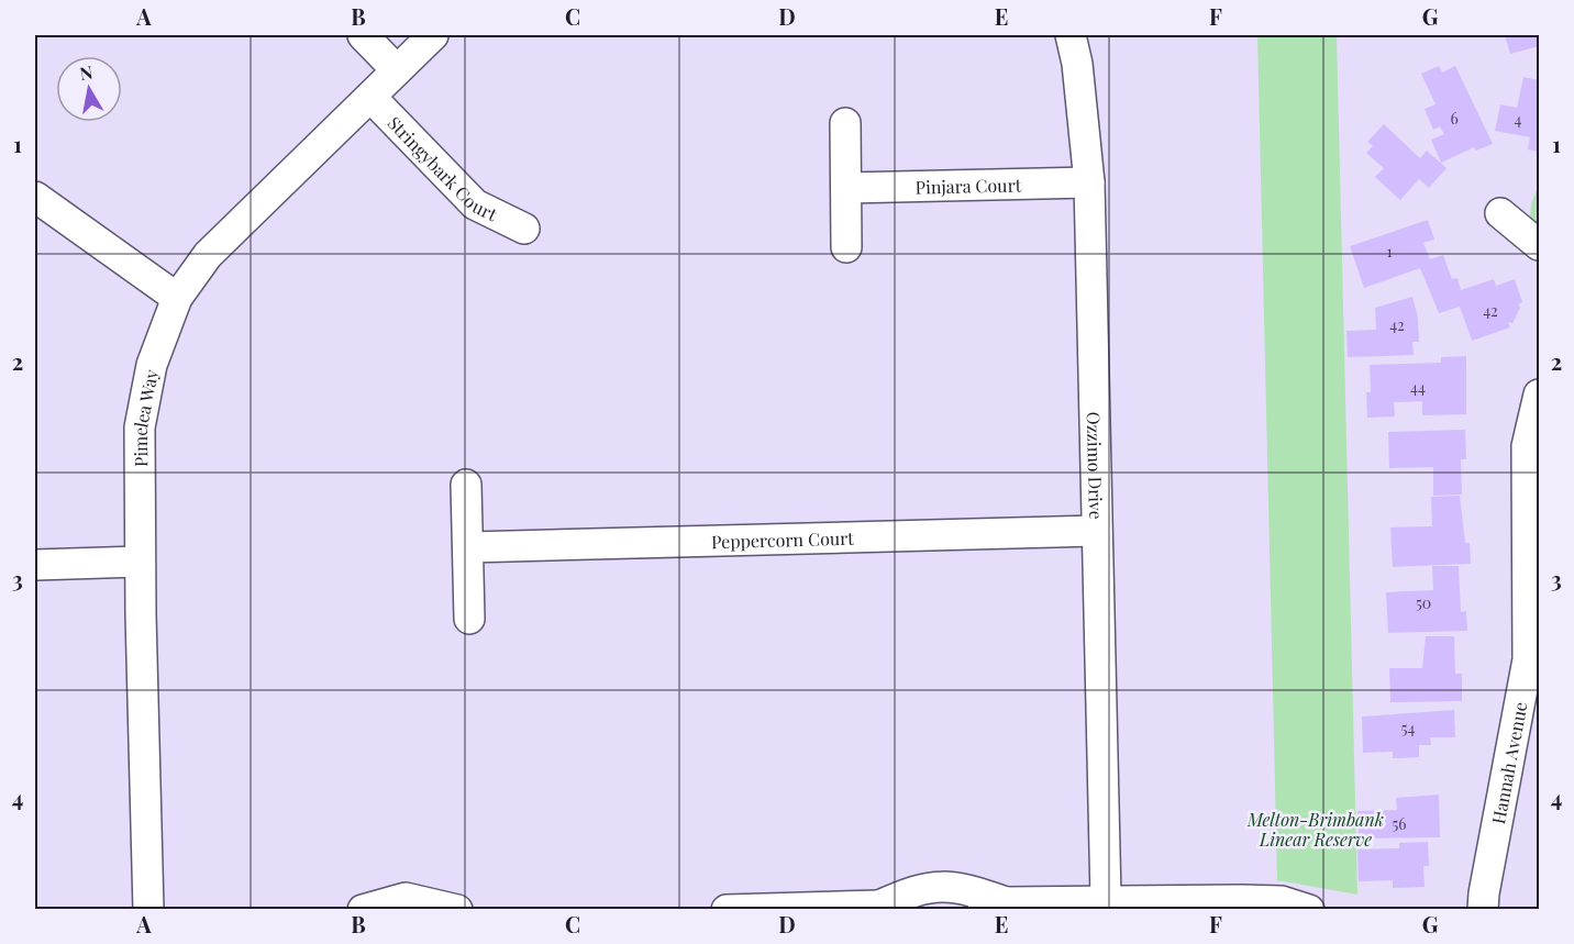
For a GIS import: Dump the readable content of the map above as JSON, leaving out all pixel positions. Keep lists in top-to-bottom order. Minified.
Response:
{"streets":{"street":["Stringybark Court","Pinjara Court","Pimelea Way","Ozzimo Drive","Peppercorn Court","Hannah Avenue"]},"crossings":[["Stringybark Court","Pimelea Way"],["Pinjara Court","Ozzimo Drive"],["Ozzimo Drive","Peppercorn Court"]],"parks":["Melton-Brimbank Linear Reserve"],"house_numbers":["6","4","1","42","42","44","50","54","56"],"north":"top","grid":{"columns":["A","B","C","D","E","F","G"],"rows":["1","2","3","4"]}}
